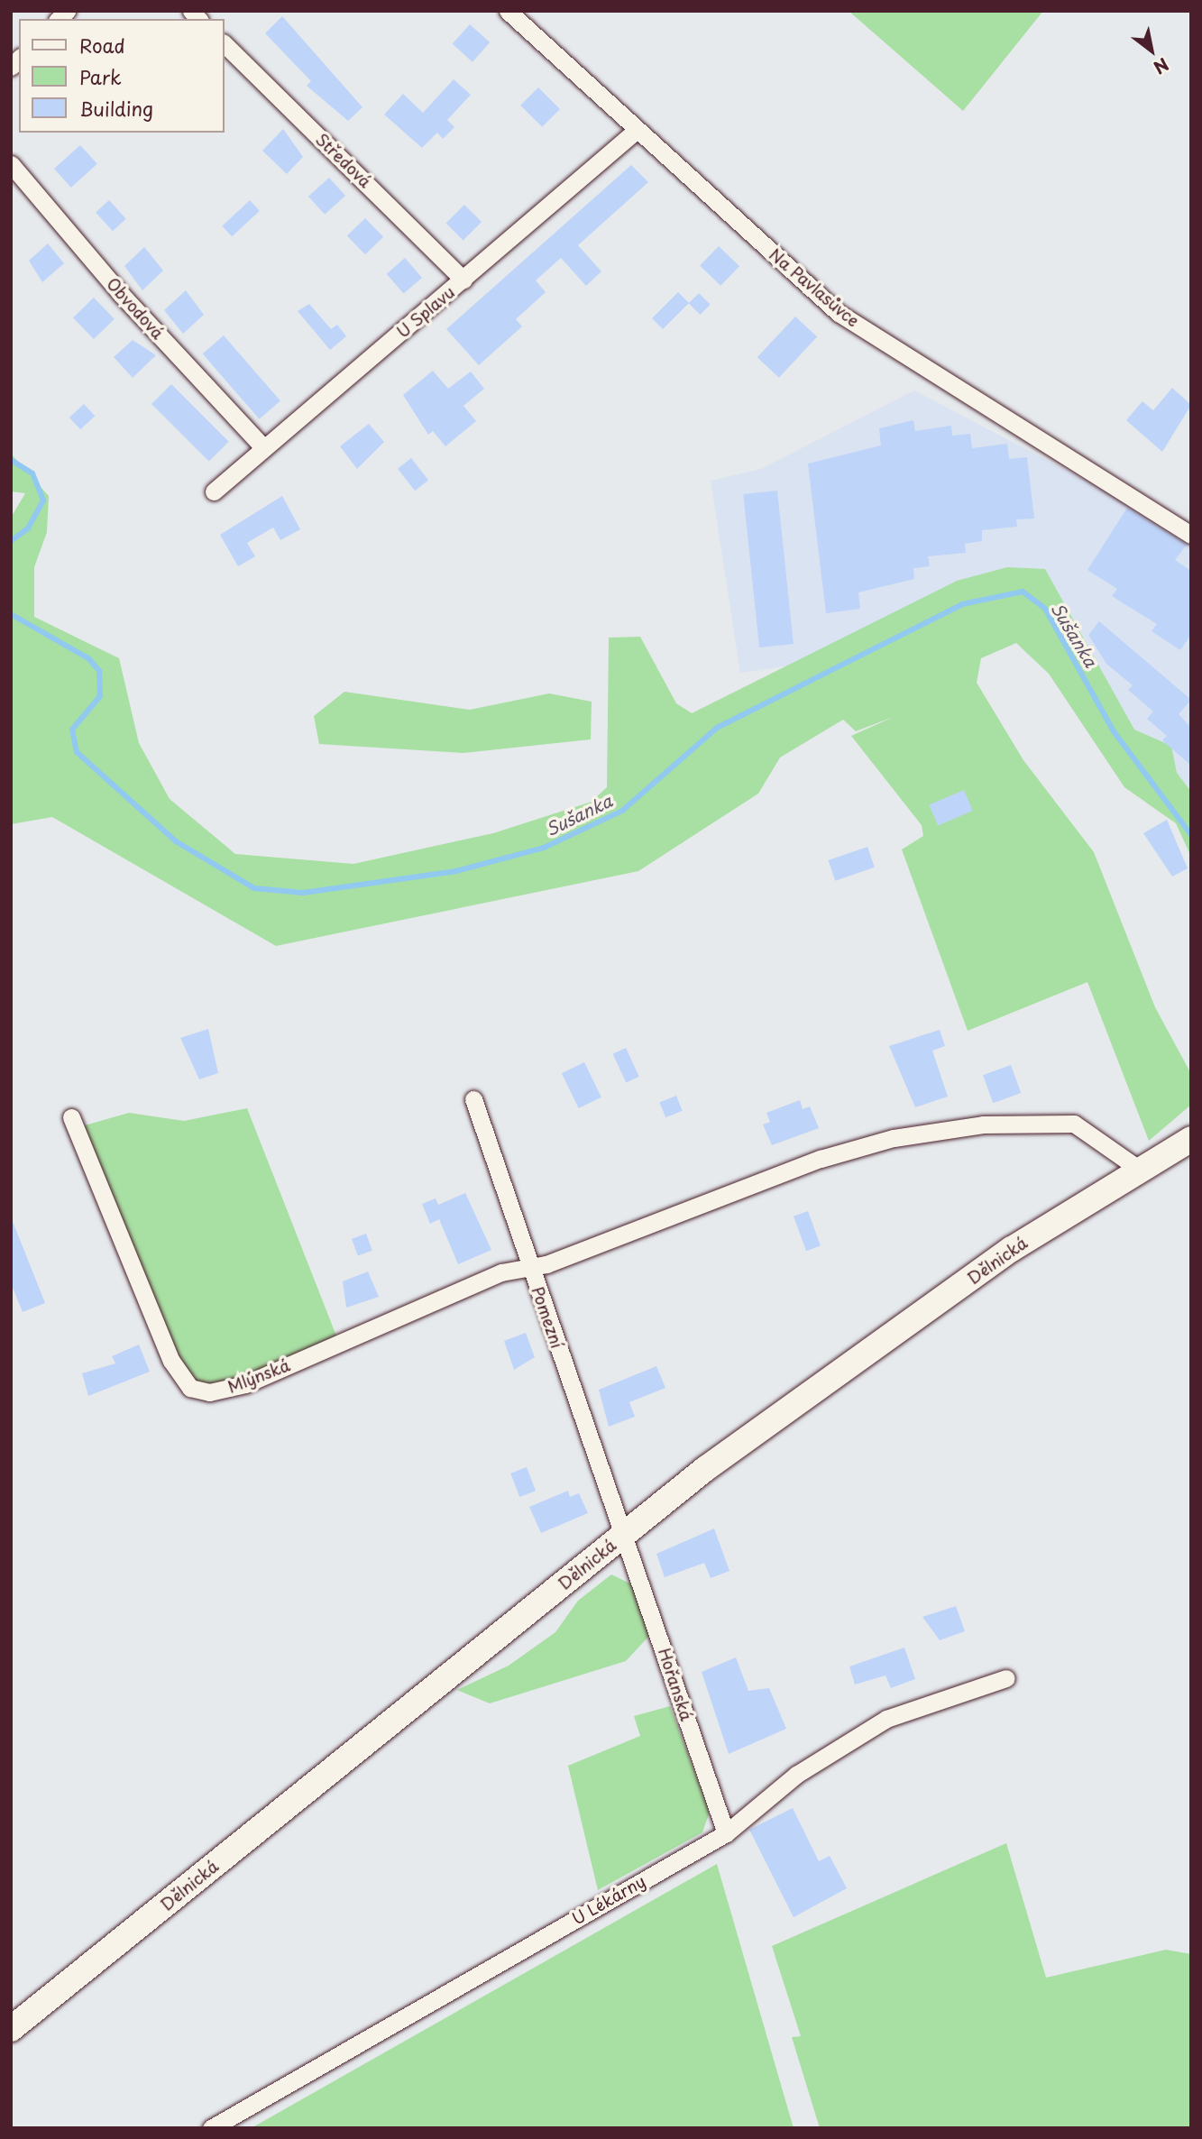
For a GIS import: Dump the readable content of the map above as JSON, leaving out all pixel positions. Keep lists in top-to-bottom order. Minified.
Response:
{"streets":{"main road":["Dělnická"],"street":["Středová","Na Pavlasůvce","Obvodová","U Splavu","Pomezní","Mlýnská","Hořanská","U Lékárny"]},"crossings":[["Středová","U Splavu"],["Na Pavlasůvce","U Splavu"],["Obvodová","U Splavu"],["Dělnická","Pomezní"],["Dělnická","Mlýnská"],["Dělnická","Hořanská"],["Pomezní","Mlýnská"],["Pomezní","Hořanská"],["Hořanská","U Lékárny"]],"water":["Sušanka"],"legend":["Road","Park","Building"],"north":"bottom right"}
